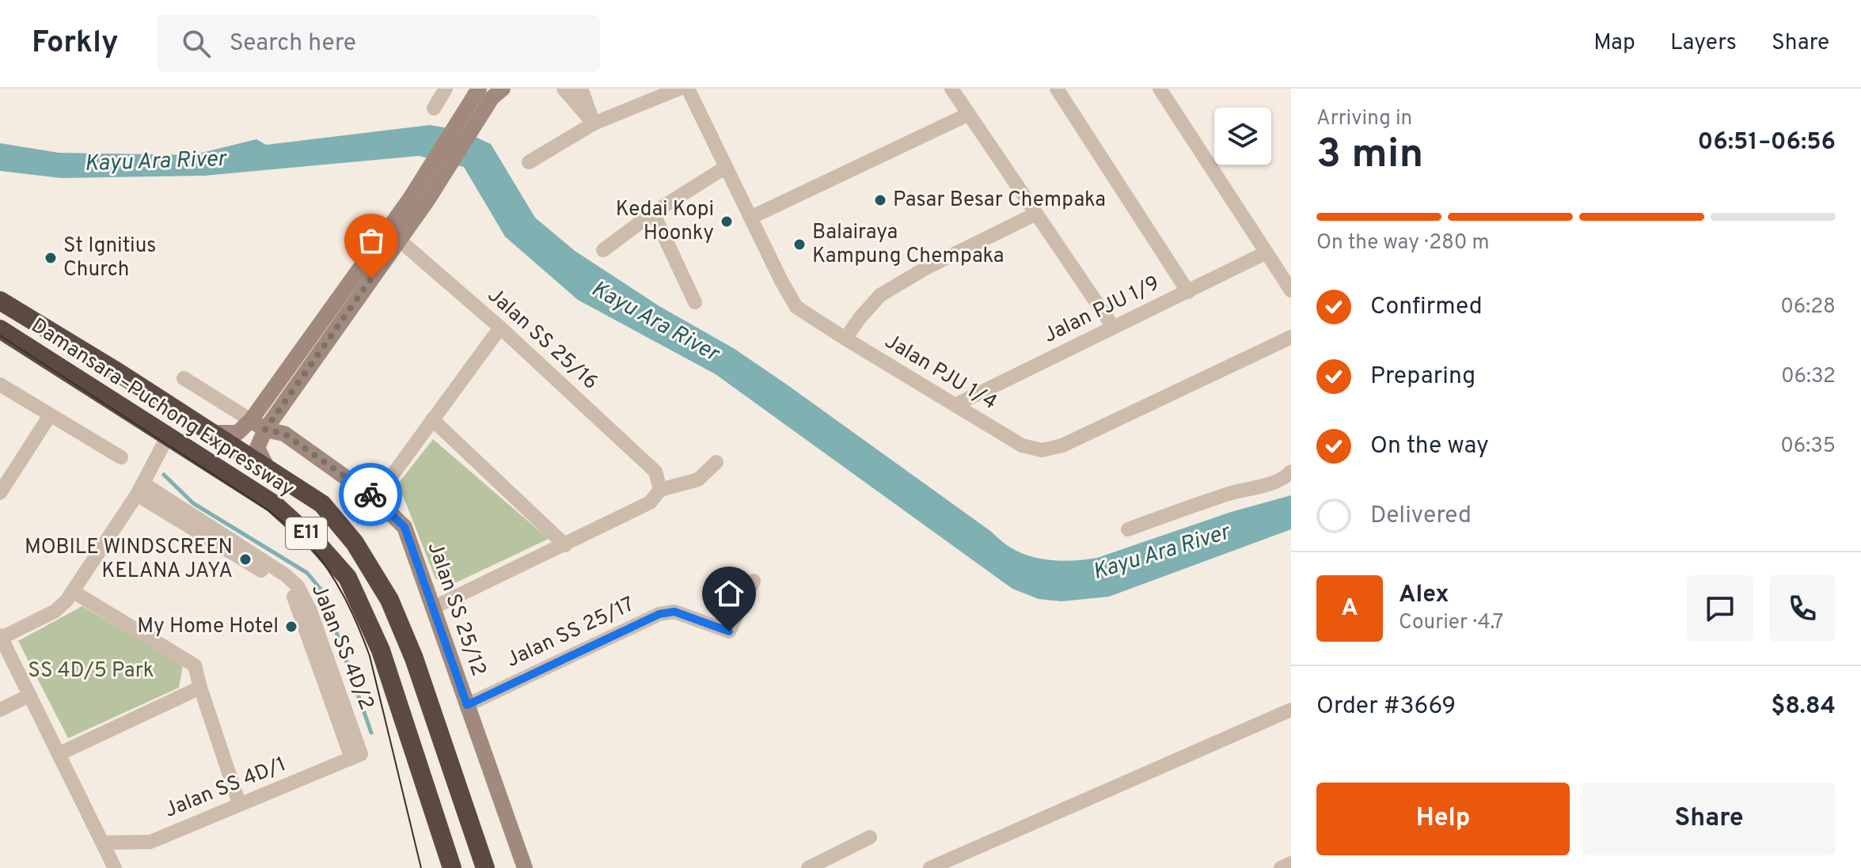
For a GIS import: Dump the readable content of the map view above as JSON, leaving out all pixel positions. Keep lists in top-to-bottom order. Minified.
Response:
{"streets":{"highway":["Damansara–Puchong Expressway","E11"],"main road":["Jalan SS 25/12"],"street":["Jalan PJU 1/9","Jalan SS 25/16","Jalan PJU 1/4","Jalan SS 25/17","Jalan SS 4D/1"]},"crossings":[["Jalan PJU 1/9","Jalan PJU 1/4"],["Jalan SS 25/12","Jalan SS 25/17"]],"water":["Kayu Ara River"],"parks":["SS 4D/5 Park"],"places":["Pasar Besar Chempaka","Kedai Kopi Hoonky","Balairaya Kampung Chempaka","St Ignitius Church","MOBILE WINDSCREEN KELANA JAYA","My Home Hotel"],"page":{"header":"Forkly","search":"Search here","nav":["Map","Layers","Share"],"heading":["3 min","Arriving in","06:51–06:56"],"panel":["Alex","Courier · 4.7","Order #3669","$8.84"],"bar":"On the way · 280 m","list":[["Confirmed","06:28"],["Preparing","06:32"],["On the way","06:35"],"Delivered"],"round":"A","buttons":["Help","Share"]}}
